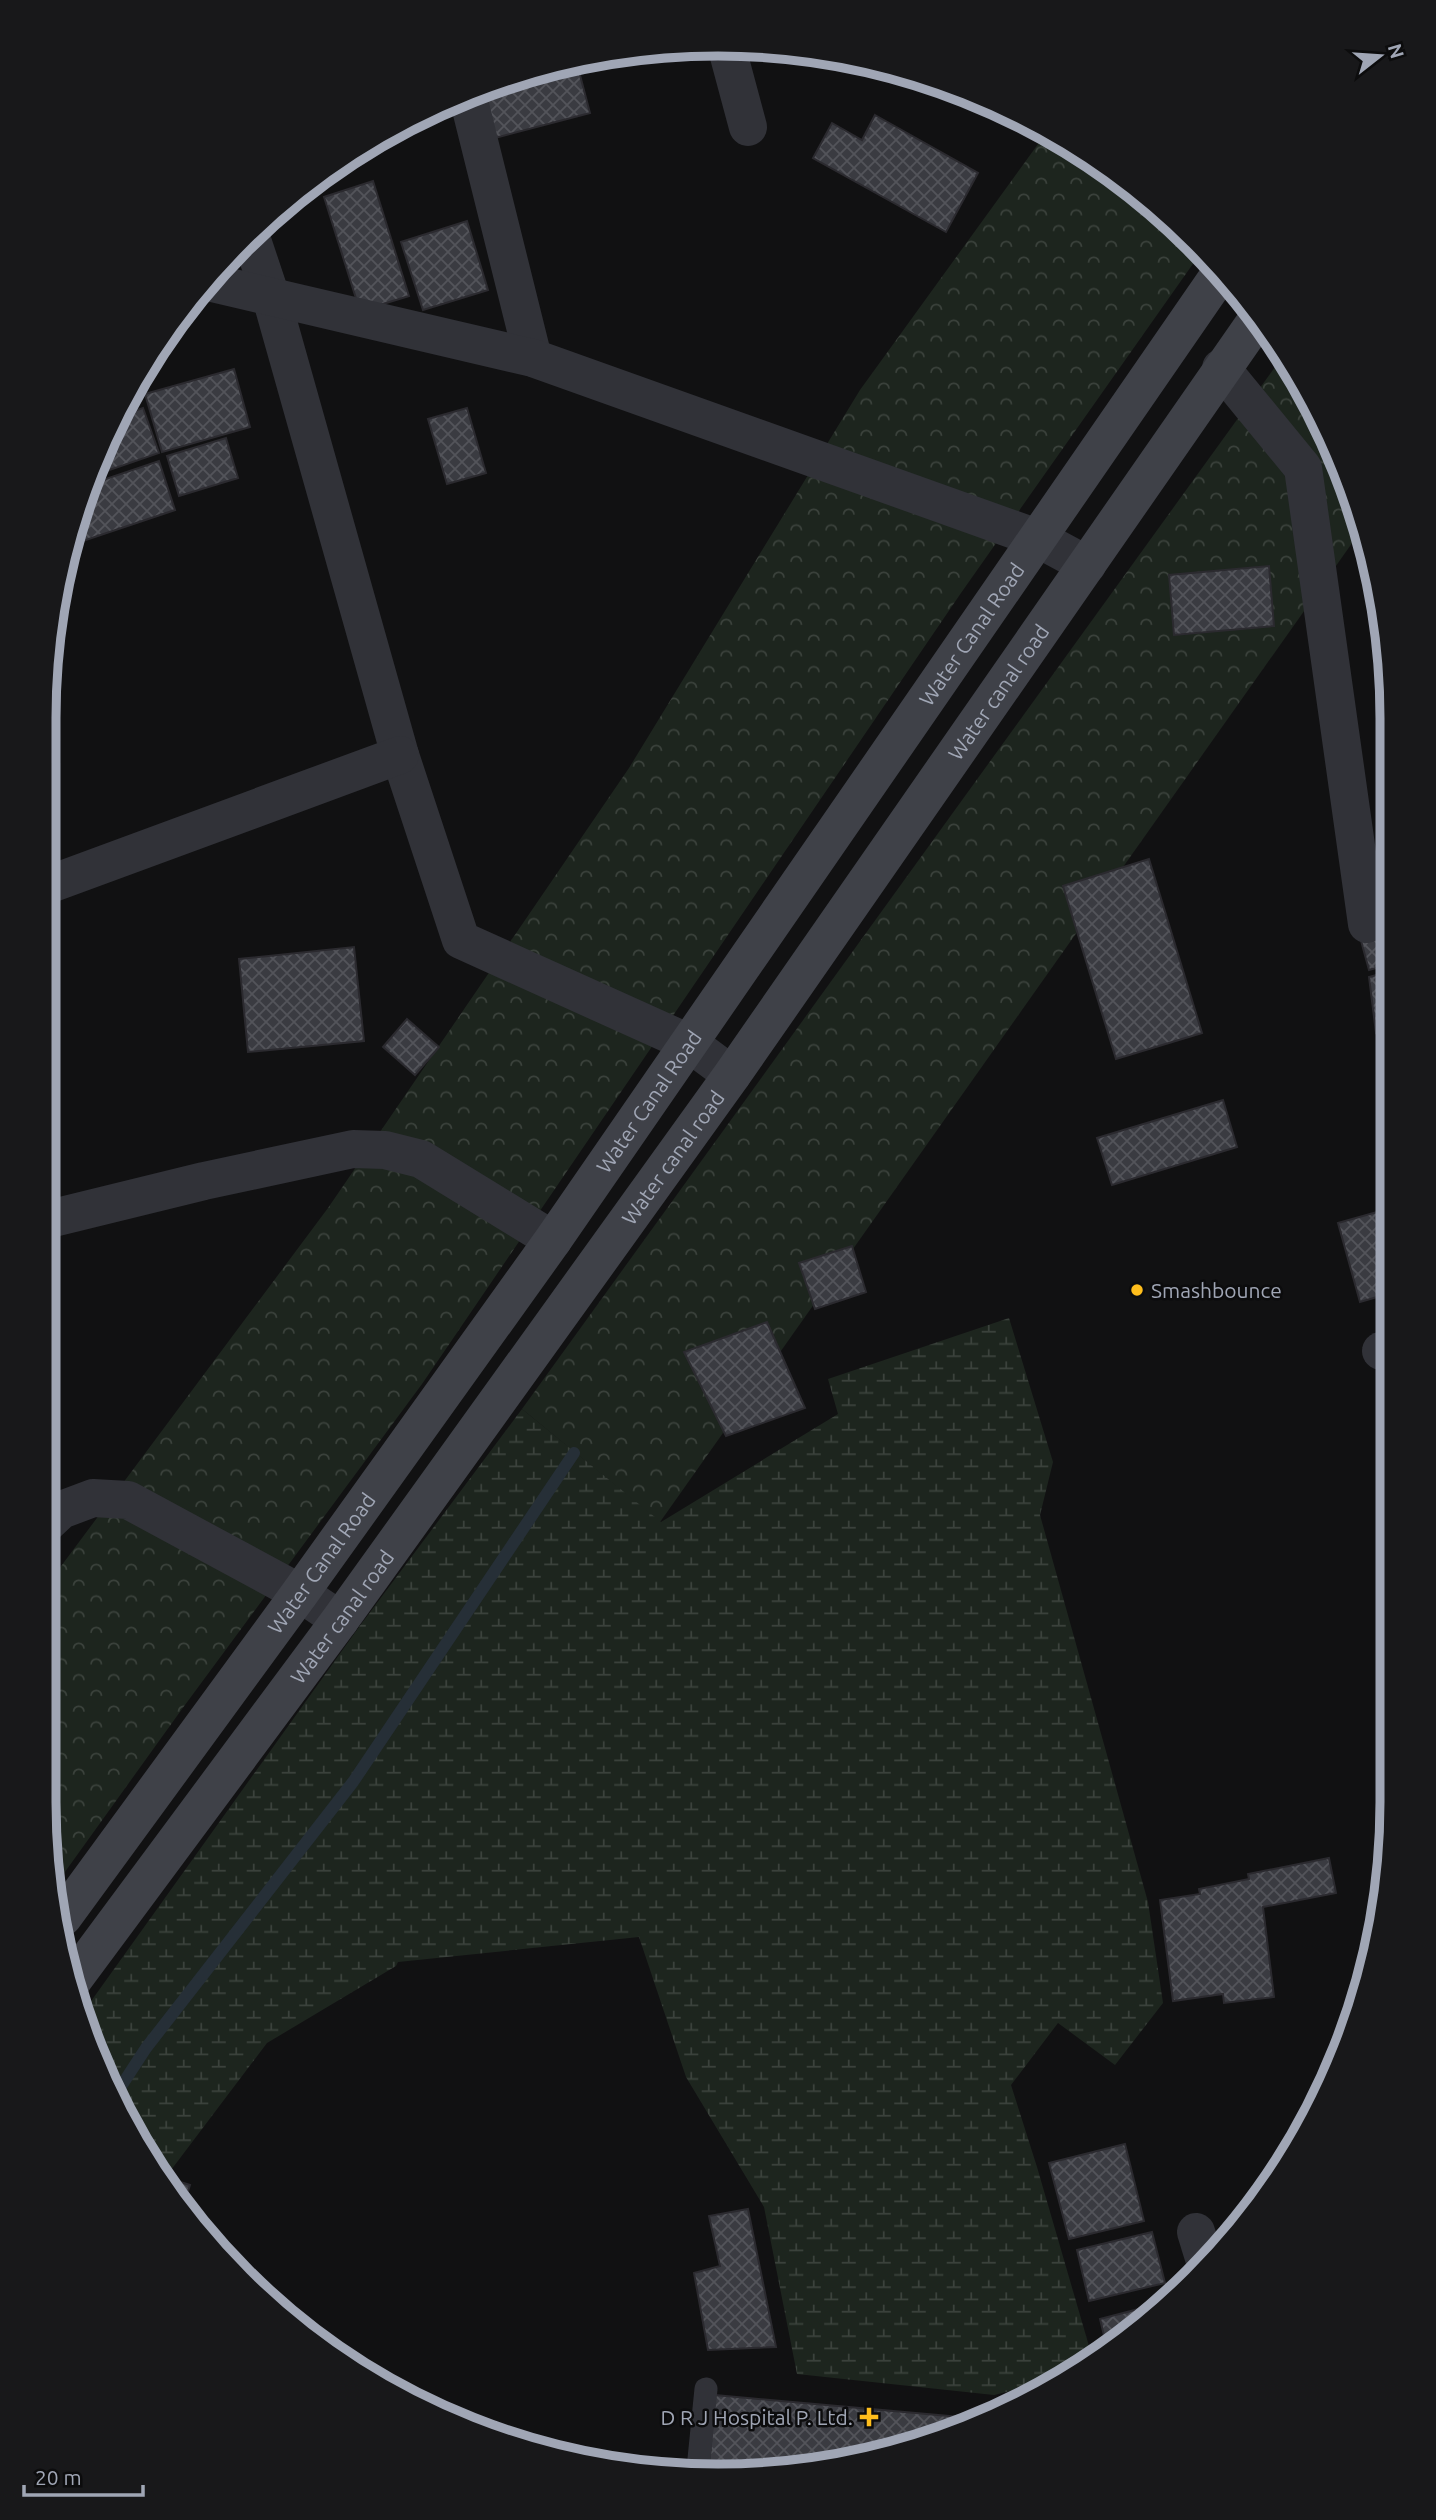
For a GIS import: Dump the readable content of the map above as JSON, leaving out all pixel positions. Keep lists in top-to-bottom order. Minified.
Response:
{"streets":{"main road":["Water Canal Road","Water canal road"]},"places":{"other":["Smashbounce"],"health":["D R J Hospital P. Ltd."]},"scale_bar":"20 m","north":"right"}
